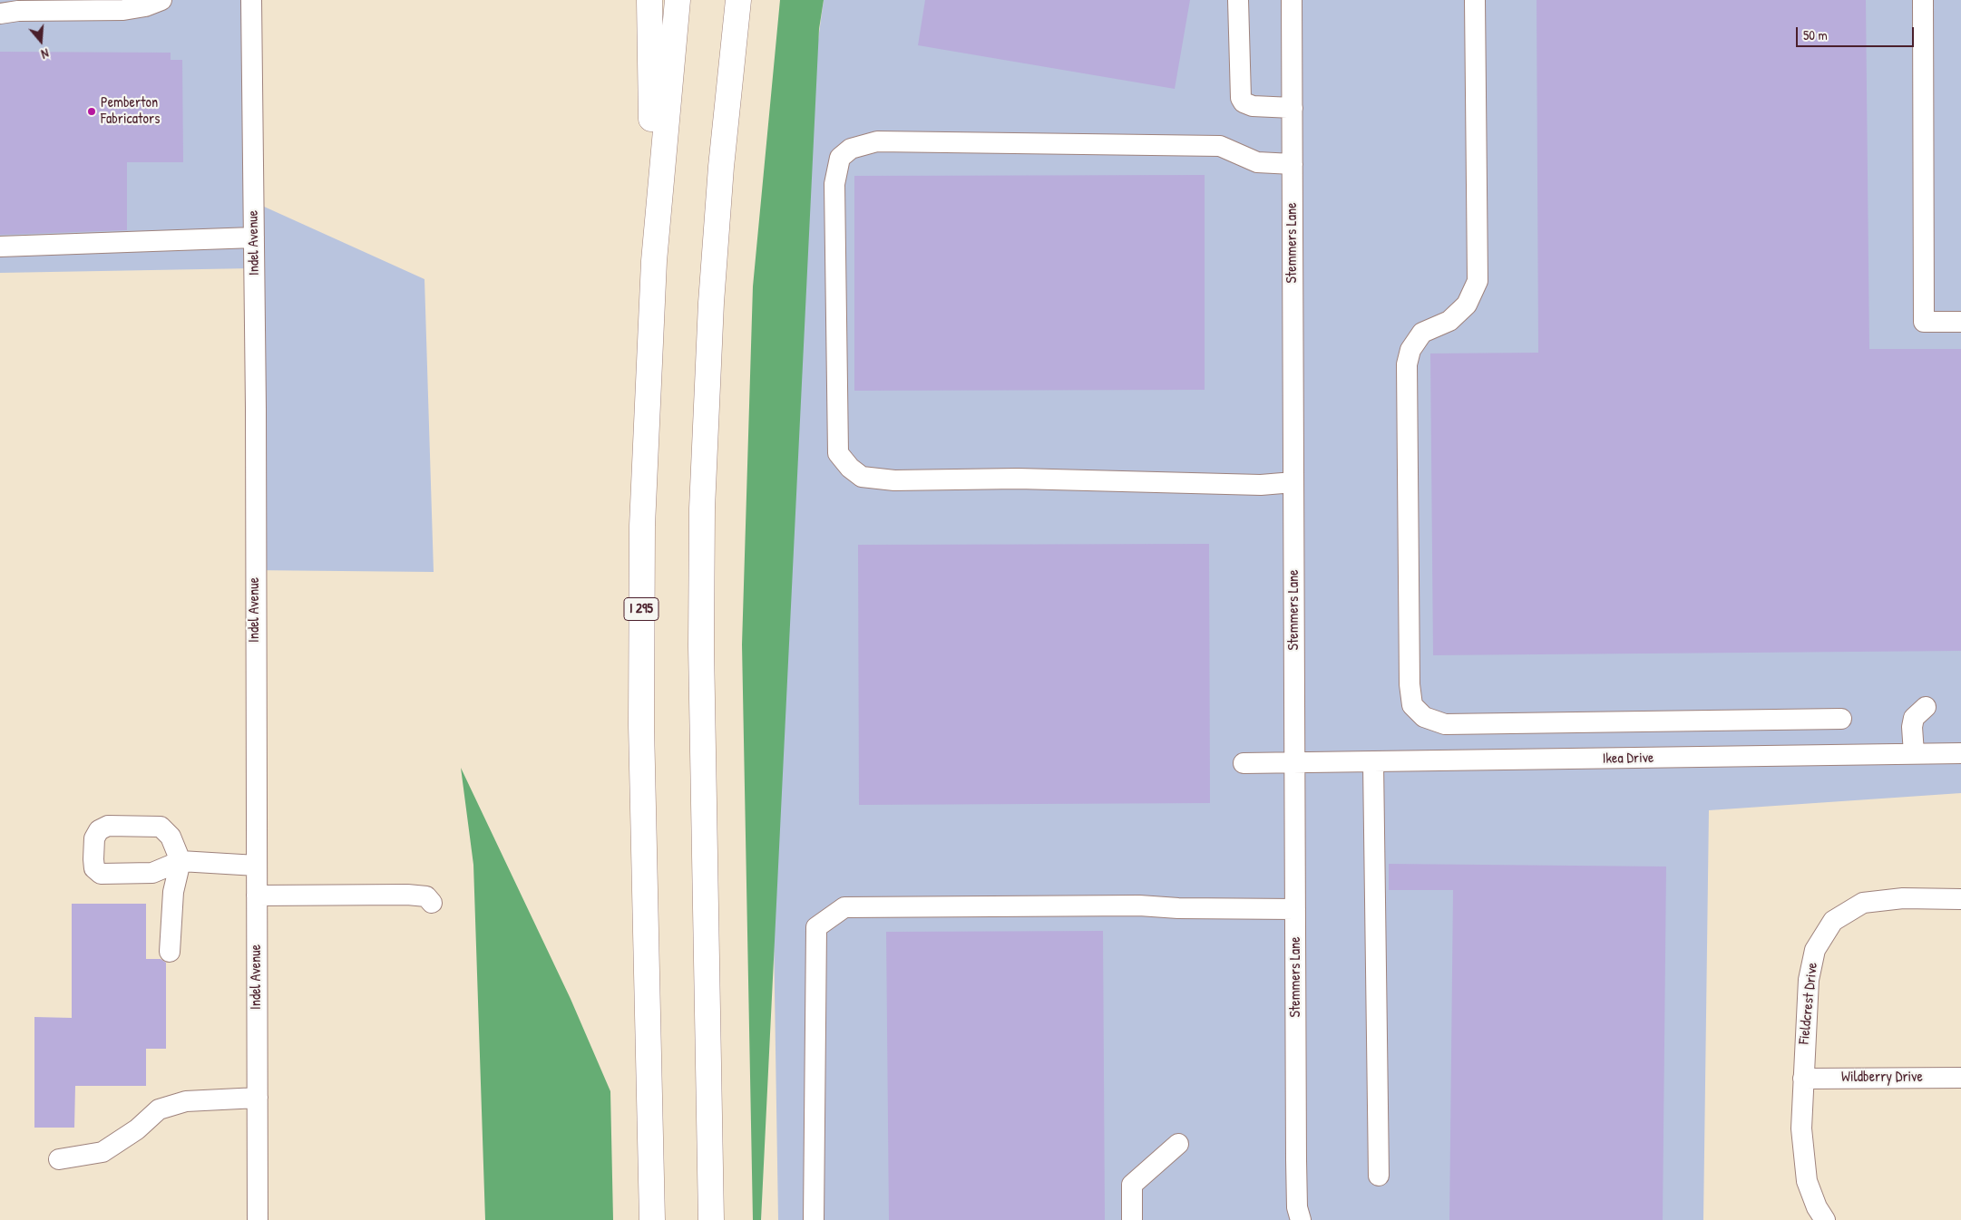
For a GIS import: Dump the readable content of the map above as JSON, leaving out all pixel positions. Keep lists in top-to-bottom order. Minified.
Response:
{"streets":{"highway":["I 295"],"street":["Indel Avenue","Stemmers Lane","Ikea Drive","Fieldcrest Drive","Wildberry Drive"]},"crossings":[["Stemmers Lane","Ikea Drive"],["Fieldcrest Drive","Wildberry Drive"]],"places":["Pemberton Fabricators"],"scale_bar":"50 m","north":"bottom"}
